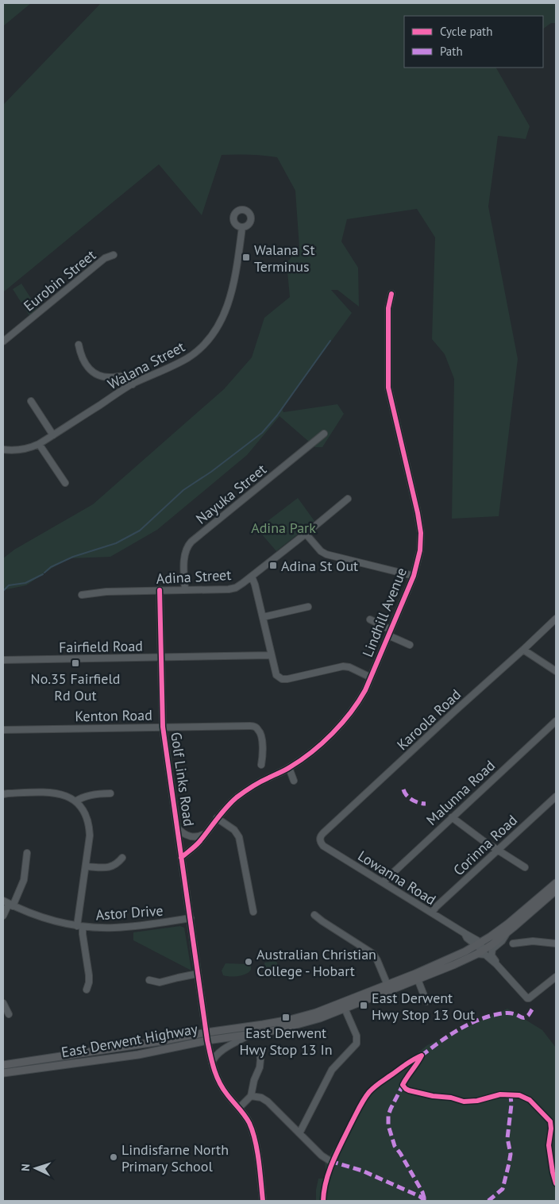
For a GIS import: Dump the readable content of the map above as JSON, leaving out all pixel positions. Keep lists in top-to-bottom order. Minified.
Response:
{"streets":{"main road":["East Derwent Highway"],"street":["Eurobin Street","Walana Street","Nayuka Street","Adina Street","Lindhill Avenue","Fairfield Road","Kenton Road","Karoola Road","Golf Links Road","Malunna Road","Corinna Road","Lowanna Road","Astor Drive"]},"crossings":[["Nayuka Street","Adina Street"],["Adina Street","Golf Links Road"],["Lindhill Avenue","Golf Links Road"],["Fairfield Road","Golf Links Road"],["Kenton Road","Golf Links Road"],["Karoola Road","Lowanna Road"],["Golf Links Road","Astor Drive"],["Golf Links Road","East Derwent Highway"],["Malunna Road","Lowanna Road"],["Corinna Road","Lowanna Road"],["Lowanna Road","East Derwent Highway"]],"parks":["Adina Park"],"places":{"transit":["Walana St Terminus","Adina St Out","No.35 Fairfield Rd Out","East Derwent Hwy Stop 13 Out","East Derwent Hwy Stop 13 In"],"other":["Australian Christian College - Hobart","Lindisfarne North Primary School"]},"legend":["Cycle path","Path"],"north":"left"}
